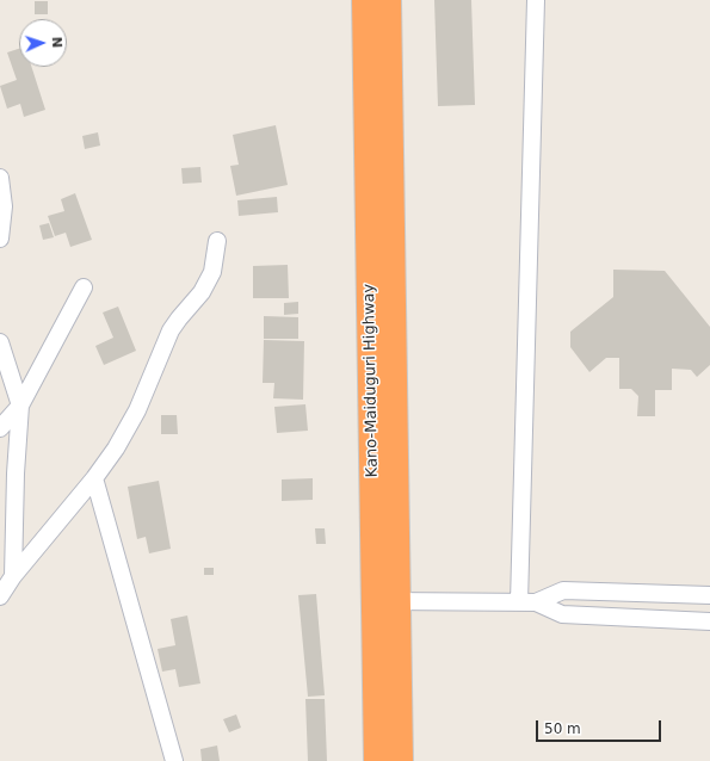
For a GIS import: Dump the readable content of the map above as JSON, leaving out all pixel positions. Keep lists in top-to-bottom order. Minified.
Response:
{"streets":{"highway":["Kano-Maiduguri Highway"]},"scale_bar":"50 m","north":"right"}
